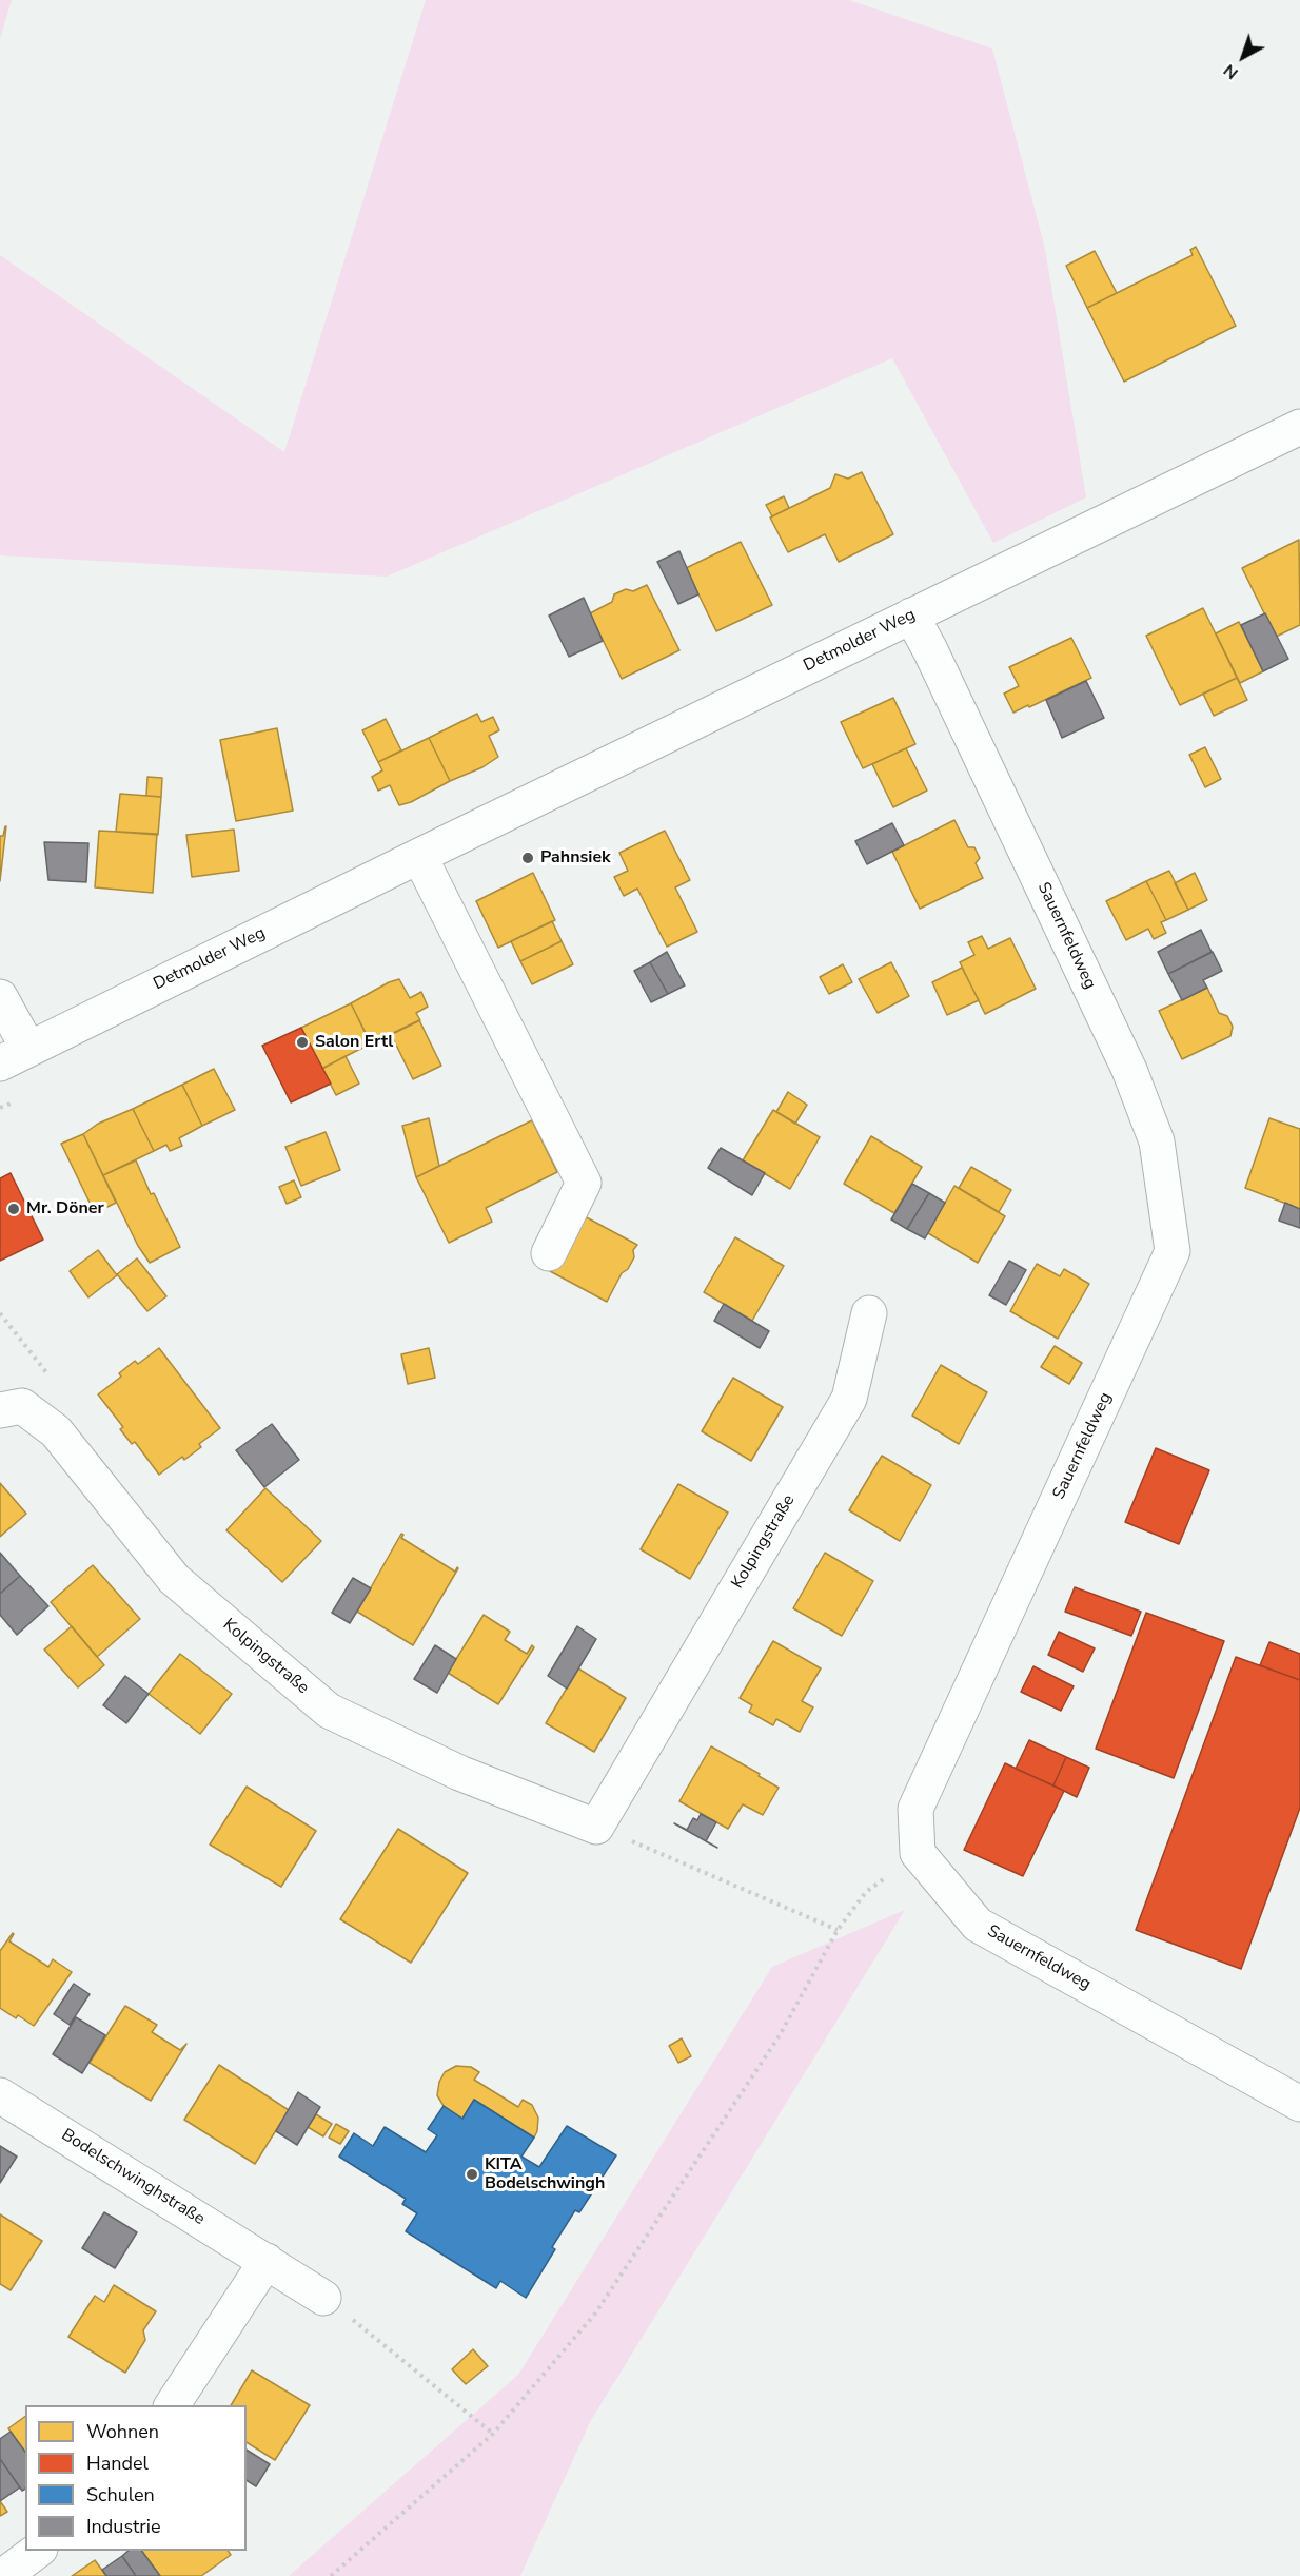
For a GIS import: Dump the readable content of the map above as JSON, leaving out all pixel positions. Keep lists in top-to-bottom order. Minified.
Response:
{"streets":{"street":["Detmolder Weg","Sauernfeldweg","Kolpingstraße","Bodelschwinghstraße"]},"crossings":[["Detmolder Weg","Sauernfeldweg"]],"places":["Pahnsiek","Salon Ertl","Mr. Döner","KITA Bodelschwingh"],"legend":["Wohnen","Handel","Schulen","Industrie"],"north":"bottom left"}
